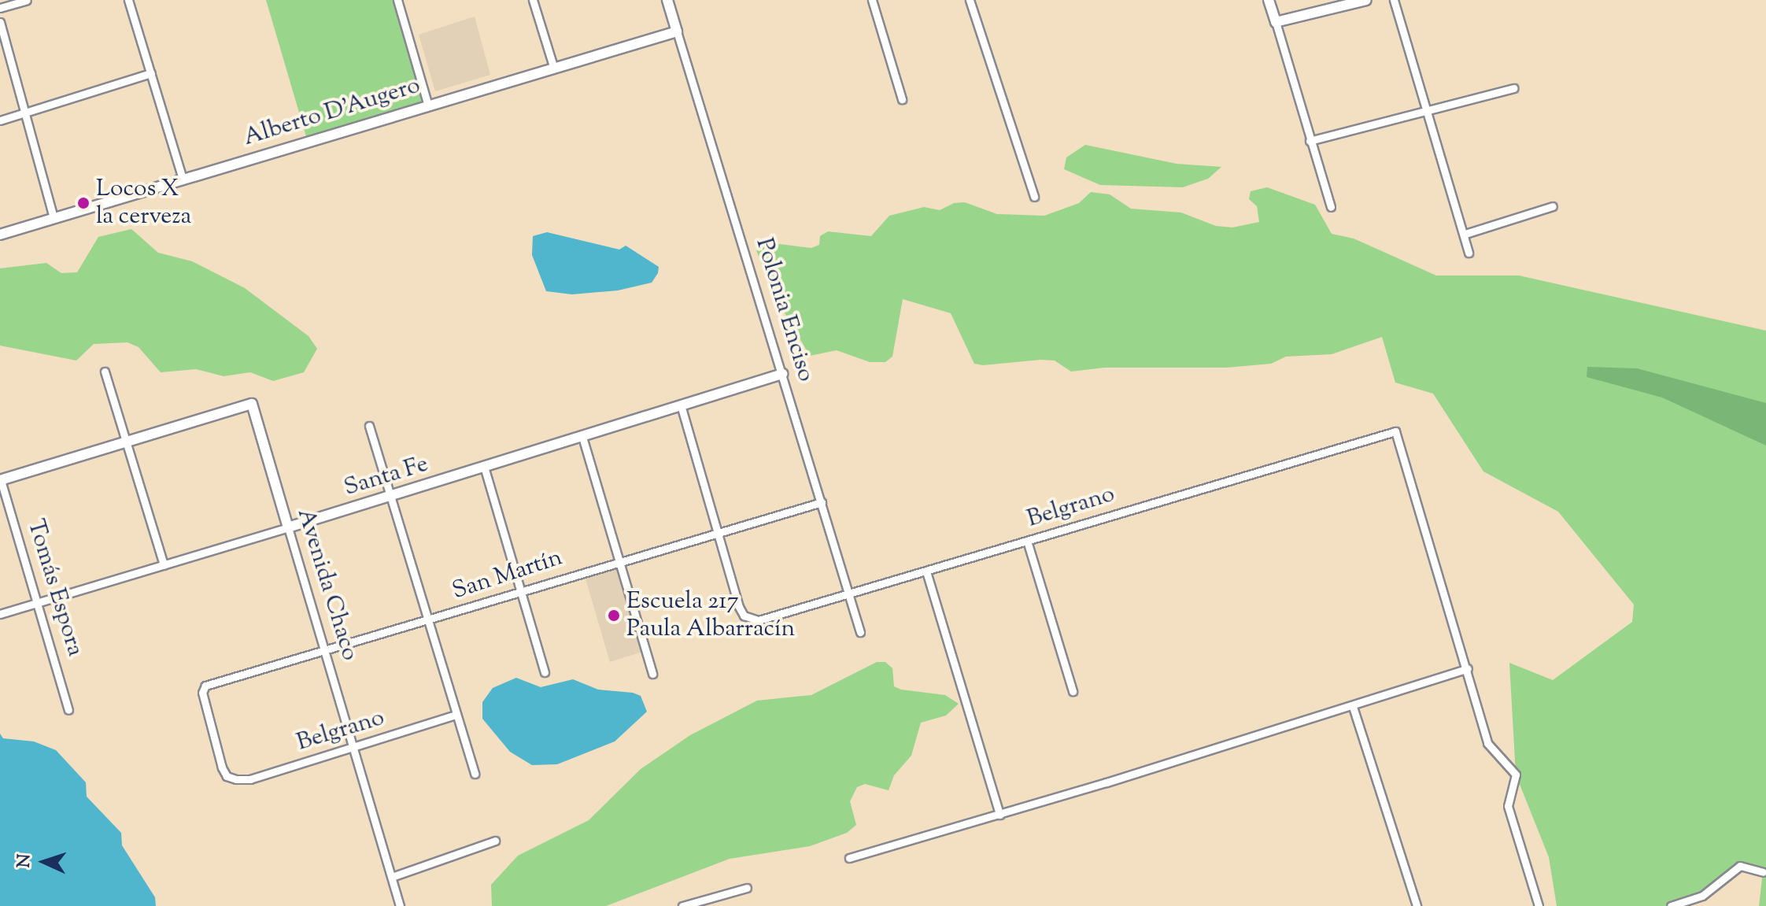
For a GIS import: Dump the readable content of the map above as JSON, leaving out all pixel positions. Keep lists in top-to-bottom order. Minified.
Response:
{"streets":{"main road":["Alberto D'Augero","Polonia Enciso","Santa Fe","Avenida Chaco"],"street":["Belgrano","San Martín","Tomás Espora"]},"crossings":[["Alberto D'Augero","Polonia Enciso"],["Polonia Enciso","Santa Fe"],["Polonia Enciso","Belgrano"],["Polonia Enciso","San Martín"],["Santa Fe","Avenida Chaco"],["Santa Fe","Tomás Espora"],["Belgrano","San Martín"],["Belgrano","Avenida Chaco"],["San Martín","Avenida Chaco"]],"places":["Locos X la cerveza","Escuela 217 Paula Albarracín"],"north":"left"}
